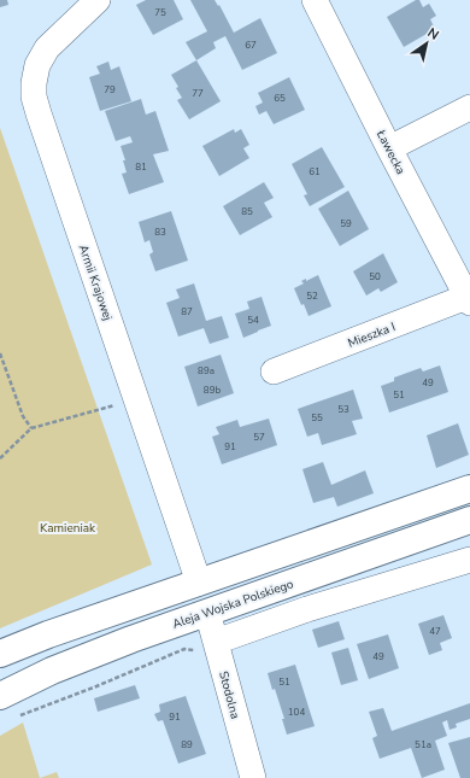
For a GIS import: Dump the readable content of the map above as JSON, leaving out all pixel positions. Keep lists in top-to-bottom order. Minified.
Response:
{"streets":{"main road":["Aleja Wojska Polskiego"],"street":["Ławecka","Armii Krajowej","Mieszka I","Stodolna"]},"crossings":[["Ławecka","Mieszka I"],["Aleja Wojska Polskiego","Stodolna"]],"parks":["Kamieniak"],"house_numbers":["75","67","79","77","65","81","61","85","59","83","50","52","87","54","89a","49","89b","51","53","55","57","91","47","49","51","104","91","89","51a"],"north":"top right"}
